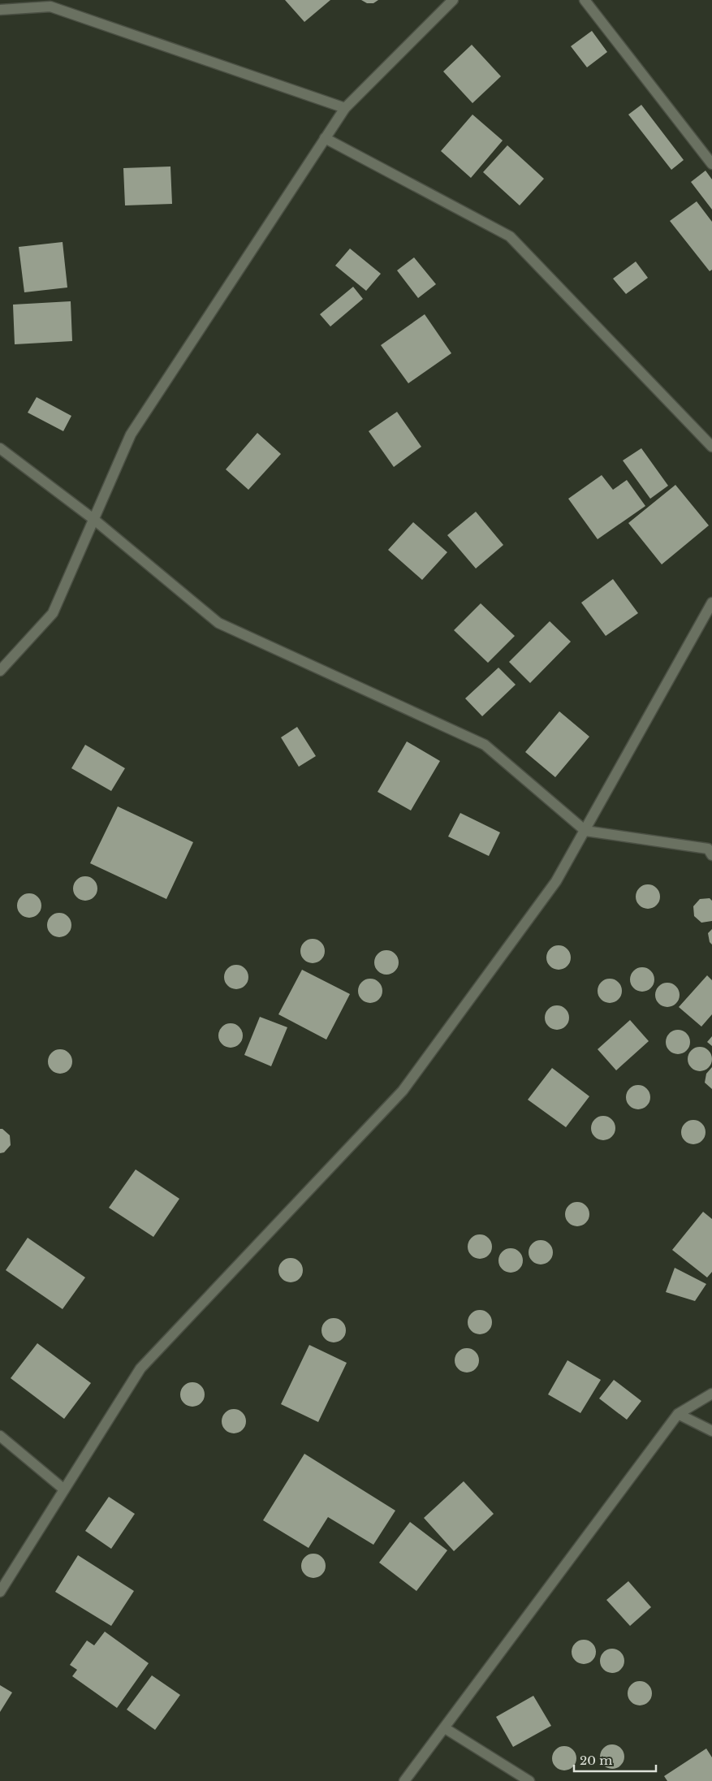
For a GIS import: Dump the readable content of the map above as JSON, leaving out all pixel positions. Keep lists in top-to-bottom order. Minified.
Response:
{"scale_bar":"20 m"}
